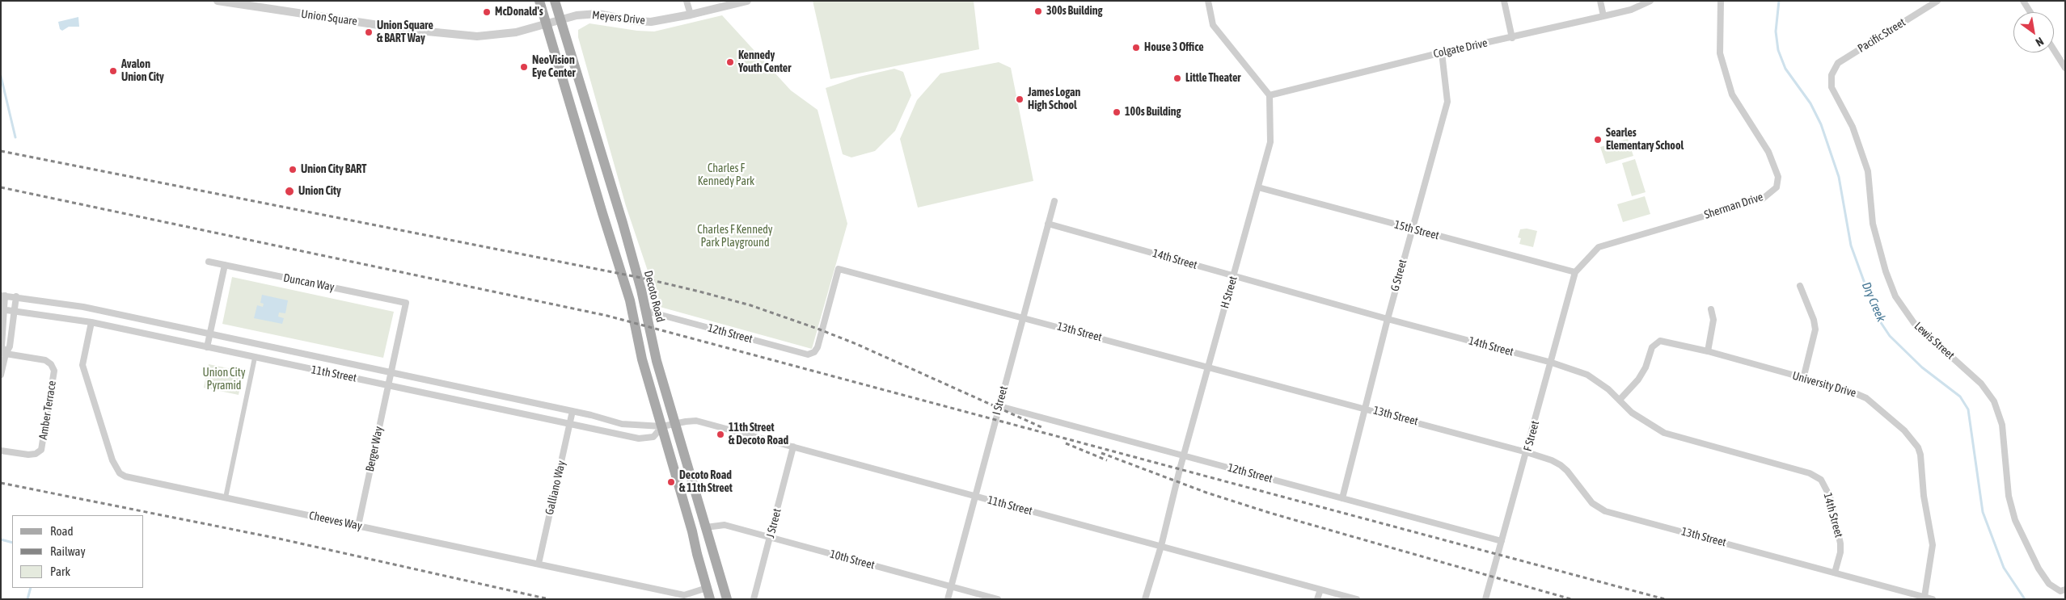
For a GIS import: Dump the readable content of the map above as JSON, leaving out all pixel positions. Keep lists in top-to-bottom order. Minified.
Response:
{"streets":{"main road":["Decoto Road"],"street":["Union Square","Meyers Drive","Pacific Street","Colgate Drive","Sherman Drive","15th Street","14th Street","G Street","Duncan Way","H Street","13th Street","12th Street","Lewis Street","11th Street","University Drive","I Street","Amber Terrace","F Street","Berger Way","Galliano Way","Cheeves Way","J Street","10th Street"]},"crossings":[["Union Square","Meyers Drive"],["Union Square","Decoto Road"],["Meyers Drive","Decoto Road"],["Pacific Street","Lewis Street"],["Colgate Drive","G Street"],["Colgate Drive","H Street"],["Sherman Drive","15th Street"],["Sherman Drive","F Street"],["15th Street","G Street"],["15th Street","H Street"],["15th Street","F Street"],["14th Street","G Street"],["14th Street","H Street"],["14th Street","13th Street"],["14th Street","University Drive"],["14th Street","I Street"],["14th Street","F Street"],["G Street","13th Street"],["G Street","12th Street"],["Duncan Way","11th Street"],["Duncan Way","Berger Way"],["H Street","13th Street"],["H Street","12th Street"],["H Street","11th Street"],["Decoto Road","12th Street"],["Decoto Road","11th Street"],["Decoto Road","10th Street"],["13th Street","12th Street"],["13th Street","University Drive"],["13th Street","I Street"],["13th Street","F Street"],["12th Street","I Street"],["12th Street","F Street"],["11th Street","I Street"],["11th Street","Berger Way"],["11th Street","Galliano Way"],["11th Street","Cheeves Way"],["11th Street","J Street"],["I Street","10th Street"],["Berger Way","Cheeves Way"],["Galliano Way","Cheeves Way"],["J Street","10th Street"]],"water":["Dry Creek"],"parks":["Charles F Kennedy Park","Charles F Kennedy Park Playground","Union City Pyramid"],"places":["300s Building","McDonald's","Union Square & BART Way","House 3 Office","Kennedy Youth Center","NeoVision Eye Center","Avalon Union City","Little Theater","James Logan High School","100s Building","Searles Elementary School","Union City BART","Union City","11th Street & Decoto Road","Decoto Road & 11th Street"],"legend":["Road","Railway","Park"],"north":"bottom right"}
